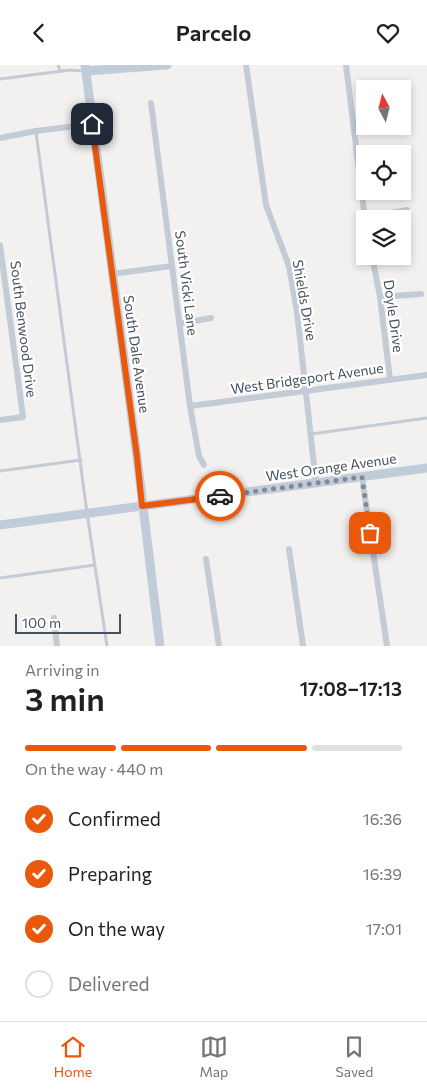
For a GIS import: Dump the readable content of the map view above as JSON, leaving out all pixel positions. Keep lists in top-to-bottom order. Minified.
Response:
{"streets":{"street":["South Vicki Lane","Shields Drive","Doyle Drive","South Benwood Drive","South Dale Avenue","West Bridgeport Avenue","West Orange Avenue"]},"crossings":[["South Vicki Lane","West Bridgeport Avenue"],["Shields Drive","West Bridgeport Avenue"],["Shields Drive","West Orange Avenue"],["Doyle Drive","West Bridgeport Avenue"],["South Dale Avenue","West Orange Avenue"]],"scale_bar":"100 m","north":"top","page":{"header":"Parcelo","scale":"100 m","heading":["3 min","Arriving in","17:08–17:13"],"bar":"On the way · 440 m","list":[["Confirmed","16:36"],["Preparing","16:39"],["On the way","17:01"],"Delivered"],"tabs":["Home","Map","Saved"]}}
